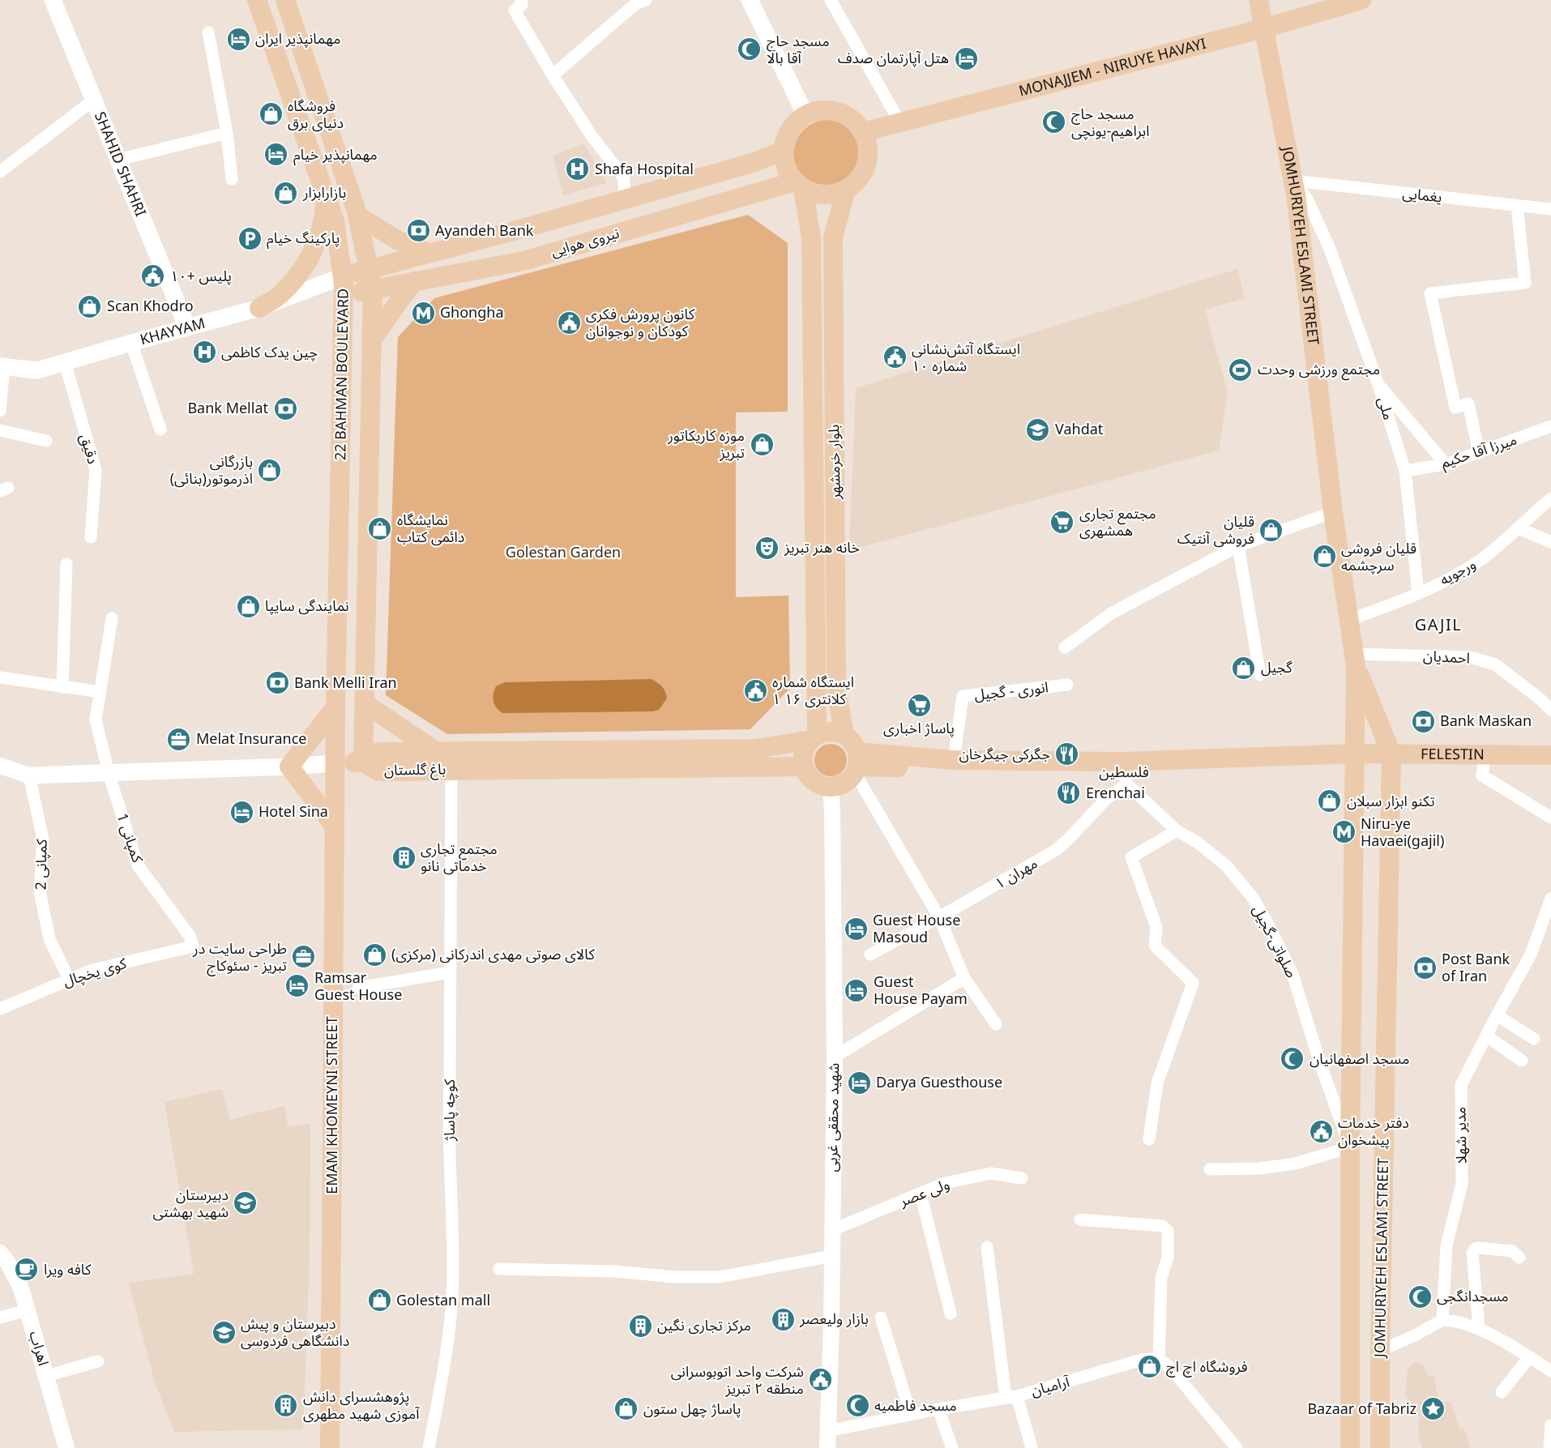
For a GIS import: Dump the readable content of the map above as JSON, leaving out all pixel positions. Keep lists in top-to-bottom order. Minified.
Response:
{"streets":{"main road":["MONAJJEM - NIRUYE HAVAYI","SHAHID SHAHRI","نیروی هوایی","JOMHURIYEH ESLAMI STREET","KHAYYAM","22 BAHMAN BOULEVARD","بلوار خرمشهر","FELESTIN","باغ گلستان","فلسطین","EMAM KHOMEYNI STREET"],"street":["یغمایی","ملی","دقیق","میرزا آقا حکیم","ورجویه","احمدیان","انوری - گجیل","کمپانی 1","کمپانی 2","مهران ۱","صلواتی-گجیل","کوی یخچال","کوچه پاساژ","شهید محققی غربی","مدیر شهلا","ولی عصر","اهراب","آرامیان"]},"crossings":[["MONAJJEM - NIRUYE HAVAYI","نیروی هوایی"],["MONAJJEM - NIRUYE HAVAYI","JOMHURIYEH ESLAMI STREET"],["MONAJJEM - NIRUYE HAVAYI","بلوار خرمشهر"],["SHAHID SHAHRI","KHAYYAM"],["یغمایی","JOMHURIYEH ESLAMI STREET"],["یغمایی","ملی"],["نیروی هوایی","KHAYYAM"],["نیروی هوایی","22 BAHMAN BOULEVARD"],["نیروی هوایی","بلوار خرمشهر"],["JOMHURIYEH ESLAMI STREET","ملی"],["JOMHURIYEH ESLAMI STREET","ورجویه"],["JOMHURIYEH ESLAMI STREET","احمدیان"],["JOMHURIYEH ESLAMI STREET","FELESTIN"],["JOMHURIYEH ESLAMI STREET","فلسطین"],["JOMHURIYEH ESLAMI STREET","صلواتی-گجیل"],["KHAYYAM","22 BAHMAN BOULEVARD"],["KHAYYAM","دقیق"],["22 BAHMAN BOULEVARD","باغ گلستان"],["22 BAHMAN BOULEVARD","EMAM KHOMEYNI STREET"],["ملی","میرزا آقا حکیم"],["ملی","ورجویه"],["بلوار خرمشهر","باغ گلستان"],["بلوار خرمشهر","فلسطین"],["بلوار خرمشهر","شهید محققی غربی"],["انوری - گجیل","فلسطین"],["FELESTIN","فلسطین"],["باغ گلستان","فلسطین"],["باغ گلستان","کوچه پاساژ"],["باغ گلستان","شهید محققی غربی"],["فلسطین","مهران ۱"],["فلسطین","صلواتی-گجیل"],["فلسطین","شهید محققی غربی"],["کمپانی 1","کوی یخچال"],["کمپانی 2","کوی یخچال"],["مهران ۱","صلواتی-گجیل"],["شهید محققی غربی","ولی عصر"],["شهید محققی غربی","آرامیان"]],"districts":["GAJIL"],"parks":["Golestan Garden"],"places":{"hotel":["مهمانپذیر ایران","هتل آپارتمان صدف","مهمانپذیر خیام","Hotel Sina","Guest House Masoud","Ramsar Guest House","Guest House Payam","Darya Guesthouse"],"mosque":["مسجد حاج آقا بالا","مسجد حاج ابراهیم-یونچی","مسجد اصفهانیان","مسجدانگجی","مسجد فاطمیه"],"shop":["فروشگاه دنیای برق","بازارابزار","Scan Khodro","موزه کاریکاتور تبریز","بازرگانی اذرموتور(بنائی)","نمایشگاه دائمی کتاب","قلیان فروشی آنتیک","قلیان فروشی سرچشمه","نمایندگی سایپا","گجیل","تکنو ابزار سبلان","کالای صوتی مهدی اندرکانی (مرکزی)","Golestan mall","فروشگاه اچ اچ","پاساژ چهل ستون"],"hospital":["Shafa Hospital","چین یدک کاظمی"],"bank":["Ayandeh Bank","Bank Mellat","Bank Melli Iran","Bank Maskan","Post Bank of Iran"],"parking":["پارکینگ خیام"],"public building":["پلیس +۱۰","کانون پرورش فکری کودکان و نوجوانان","ایستگاه آتش‌نشانی شماره ۱۰","ایستگاه شماره ۱ کلانتری ۱۶","دفتر خدمات پیشخوان","شرکت واحد اتوبوسرانی منطقه ۲ تبریز"],"metro station":["Ghongha","Niru-ye Havaei(gajil)"],"sports":["مجتمع ورزشی وحدت"],"school or university":["Vahdat","دبیرستان شهید بهشتی","دبیرستان و پیش دانشگاهی فردوسی"],"supermarket":["مجتمع تجاری همشهری","پاساژ اخباری"],"theatre":["خانه هنر تبریز"],"office":["Melat Insurance","طراحی سایت در تبریز - سئوکاج"],"restaurant":["جگرکی جیگرخان","Erenchai"],"building":["مجتمع تجاری خدماتی نانو","بازار ولیعصر","مرکز تجاری نگین","پژوهشسرای دانش آموزی شهید مطهری"],"cafe":["کافه ویرا"],"place":["Bazaar of Tabriz"]}}
